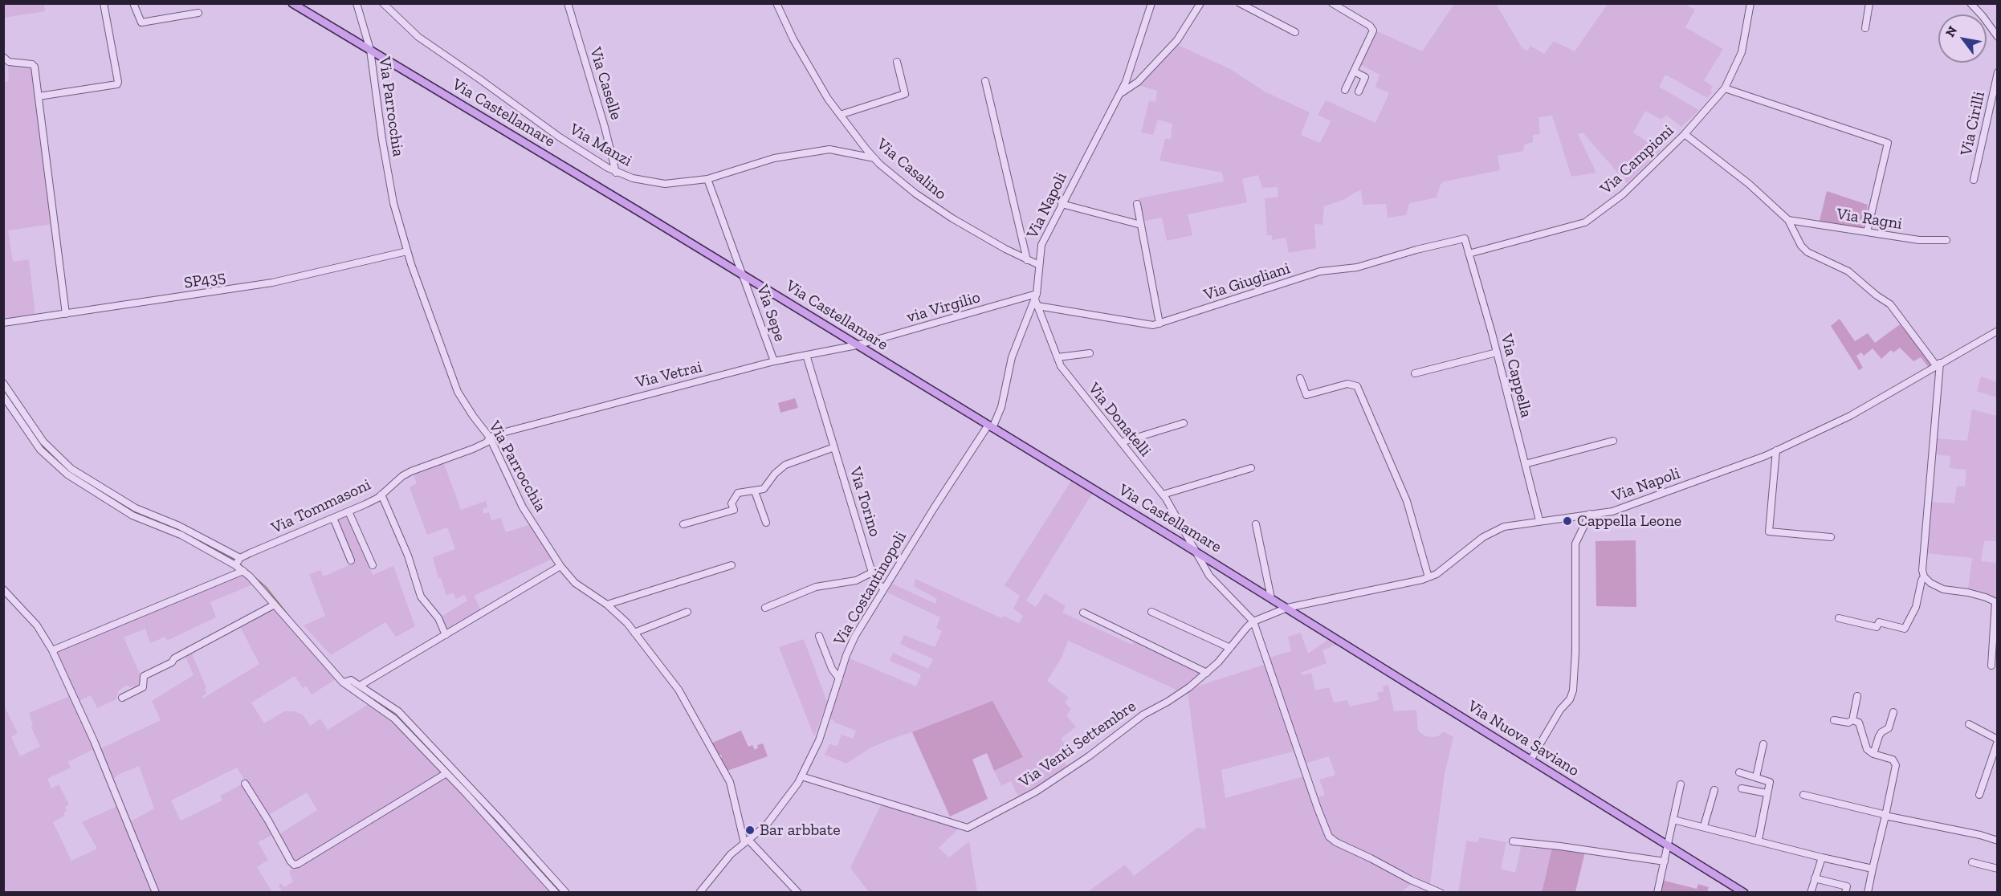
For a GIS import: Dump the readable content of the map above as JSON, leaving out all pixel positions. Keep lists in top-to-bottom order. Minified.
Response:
{"streets":{"main road":["Via Castellamare","Via Nuova Saviano"],"street":["Via Caselle","Via Parrocchia","Via Cirilli","Via Manzi","Via Campioni","Via Casalino","Via Napoli","Via Ragni","SP435","Via Giugliani","via Virgilio","Via Sepe","Via Vetrai","Via Cappella","Via Donatelli","Via Torino","Via Tommasoni","Via Costantinopoli","Via Venti Settembre"]},"crossings":[["Via Caselle","Via Manzi"],["Via Parrocchia","Via Castellamare"],["Via Parrocchia","SP435"],["Via Parrocchia","Via Vetrai"],["Via Parrocchia","Via Tommasoni"],["Via Parrocchia","Via Costantinopoli"],["Via Castellamare","Via Napoli"],["Via Castellamare","via Virgilio"],["Via Castellamare","Via Sepe"],["Via Castellamare","Via Vetrai"],["Via Castellamare","Via Donatelli"],["Via Castellamare","Via Costantinopoli"],["Via Castellamare","Via Nuova Saviano"],["Via Castellamare","Via Venti Settembre"],["Via Manzi","Via Casalino"],["Via Manzi","Via Sepe"],["Via Campioni","Via Cappella"],["Via Casalino","Via Napoli"],["Via Napoli","Via Giugliani"],["Via Napoli","via Virgilio"],["Via Napoli","Via Cappella"],["Via Napoli","Via Donatelli"],["Via Napoli","Via Costantinopoli"],["Via Napoli","Via Nuova Saviano"],["Via Napoli","Via Venti Settembre"],["Via Giugliani","via Virgilio"],["Via Giugliani","Via Cappella"],["Via Giugliani","Via Donatelli"],["via Virgilio","Via Vetrai"],["via Virgilio","Via Donatelli"],["Via Sepe","Via Vetrai"],["Via Vetrai","Via Torino"],["Via Vetrai","Via Tommasoni"],["Via Donatelli","Via Venti Settembre"],["Via Torino","Via Costantinopoli"],["Via Costantinopoli","Via Venti Settembre"],["Via Nuova Saviano","Via Venti Settembre"]],"places":["Cappella Leone","Bar arbbate"],"north":"top left"}
